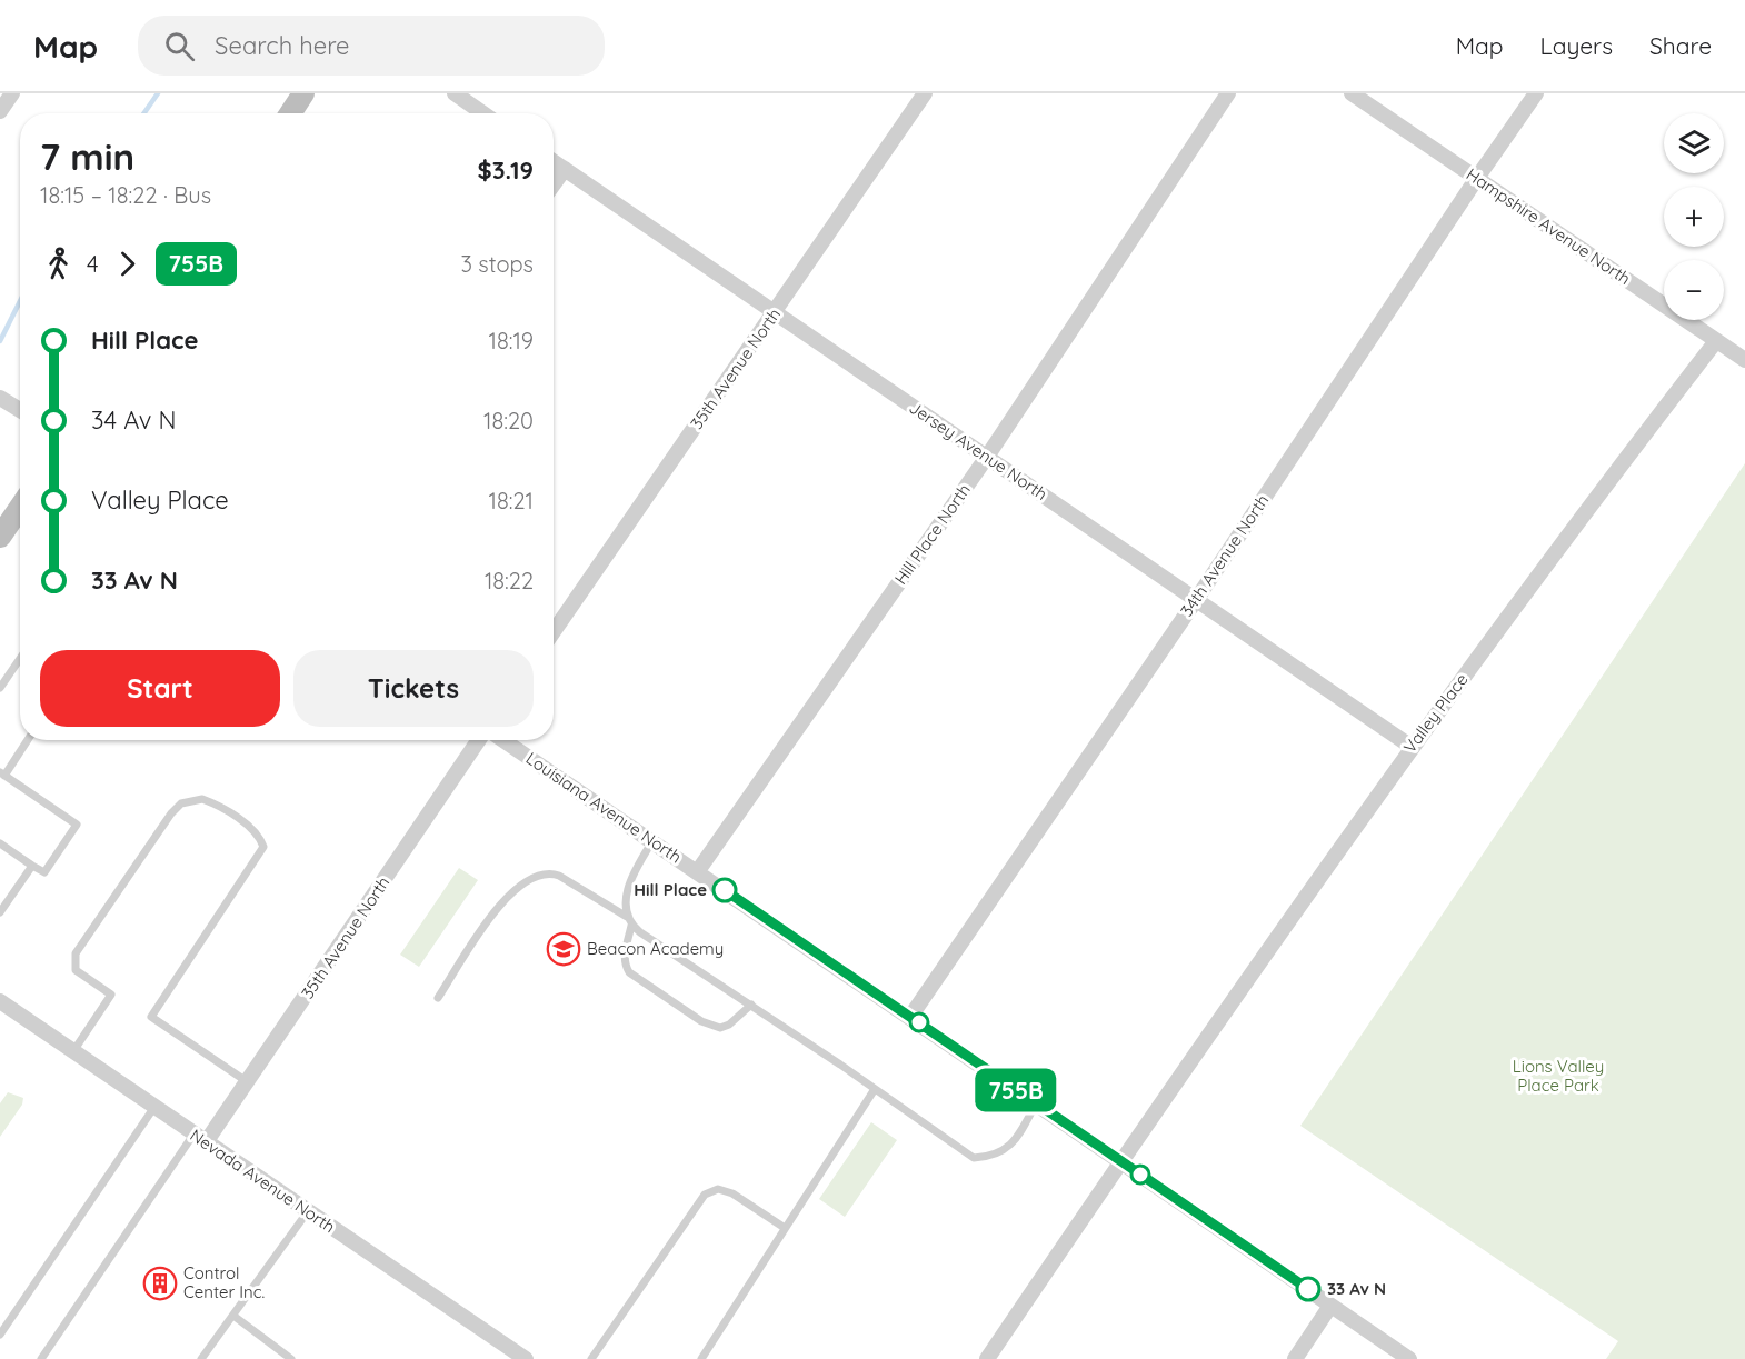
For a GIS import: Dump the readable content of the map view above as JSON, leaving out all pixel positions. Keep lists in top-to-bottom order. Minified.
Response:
{"streets":{"street":["Hampshire Avenue North","35th Avenue North","Jersey Avenue North","Hill Place North","34th Avenue North","Valley Place","Louisiana Avenue North","Nevada Avenue North"]},"crossings":[["Hampshire Avenue North","34th Avenue North"],["Hampshire Avenue North","Valley Place"],["35th Avenue North","Jersey Avenue North"],["35th Avenue North","Nevada Avenue North"],["Jersey Avenue North","Hill Place North"],["Jersey Avenue North","34th Avenue North"],["Jersey Avenue North","Valley Place"],["Hill Place North","Louisiana Avenue North"],["34th Avenue North","Louisiana Avenue North"],["Valley Place","Louisiana Avenue North"]],"parks":["Lions Valley Place Park"],"places":{"other":["Hill Place","33 Av N"],"school or university":["Beacon Academy"],"building":["Control Center Inc."]},"lines":["bus line 755B"],"page":{"header":"Map","search":"Search here","nav":["Map","Layers","Share"],"on_map":"755B","map_buttons":["+","−"],"heading":["7 min","18:15 – 18:22 · Bus","$3.19"],"legs":["4","755B","3 stops"],"list":[{"name":"Hill Place","value":"18:19"},{"name":"34 Av N","value":"18:20"},{"name":"Valley Place","value":"18:21"},{"name":"33 Av N","value":"18:22"}],"buttons":["Start","Tickets"]}}
